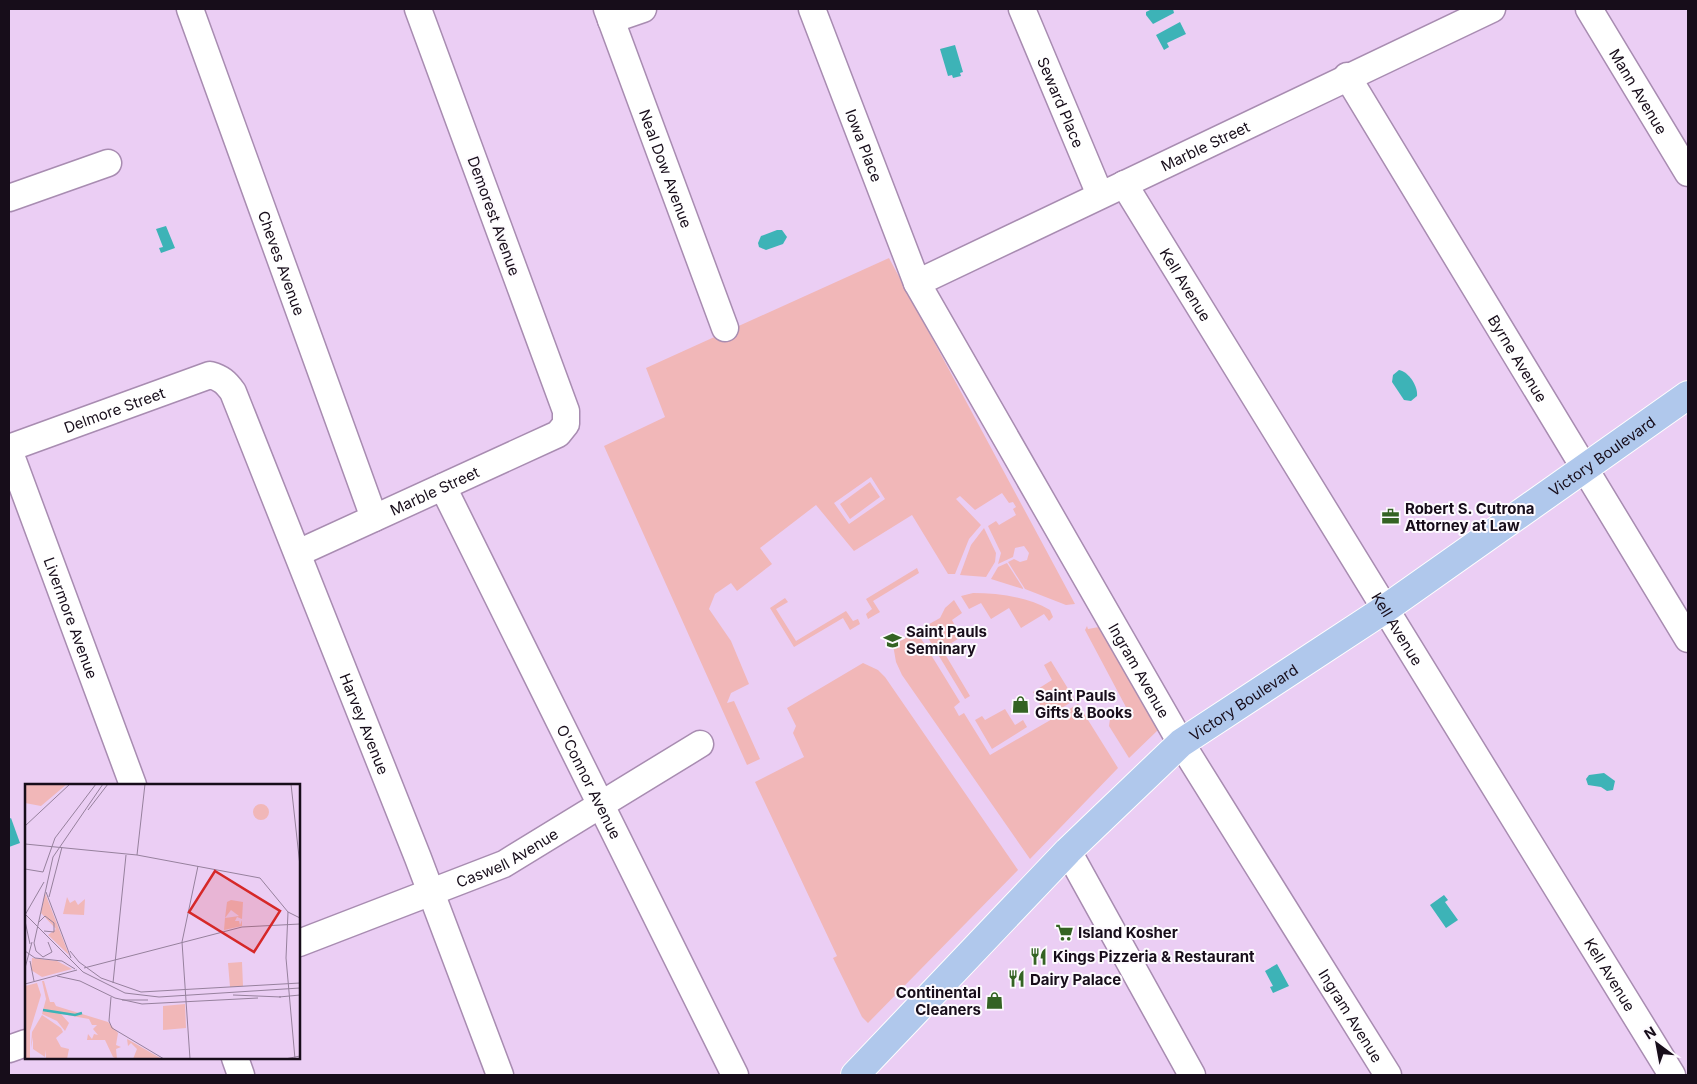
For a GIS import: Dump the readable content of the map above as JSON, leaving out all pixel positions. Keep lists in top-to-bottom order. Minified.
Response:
{"streets":{"main road":["Victory Boulevard"],"street":["Mann Avenue","Seward Place","Marble Street","Iowa Place","Neal Dow Avenue","Demorest Avenue","Cheves Avenue","Kell Avenue","Byrne Avenue","Delmore Street","Livermore Avenue","Ingram Avenue","Harvey Avenue","O'Connor Avenue","Caswell Avenue"]},"crossings":[["Seward Place","Marble Street"],["Marble Street","Iowa Place"],["Marble Street","Demorest Avenue"],["Marble Street","Cheves Avenue"],["Marble Street","Kell Avenue"],["Marble Street","Byrne Avenue"],["Marble Street","Ingram Avenue"],["Marble Street","Harvey Avenue"],["Marble Street","O'Connor Avenue"],["Iowa Place","Ingram Avenue"],["Kell Avenue","Victory Boulevard"],["Byrne Avenue","Victory Boulevard"],["Delmore Street","Livermore Avenue"],["Delmore Street","Harvey Avenue"],["Victory Boulevard","Ingram Avenue"],["Harvey Avenue","Caswell Avenue"],["O'Connor Avenue","Caswell Avenue"]],"places":{"office":["Robert S. Cutrona Attorney at Law"],"school or university":["Saint Pauls Seminary"],"shop":["Saint Pauls Gifts & Books","Continental Cleaners"],"supermarket":["Island Kosher"],"restaurant":["Kings Pizzeria & Restaurant","Dairy Palace"]},"north":"top left"}
